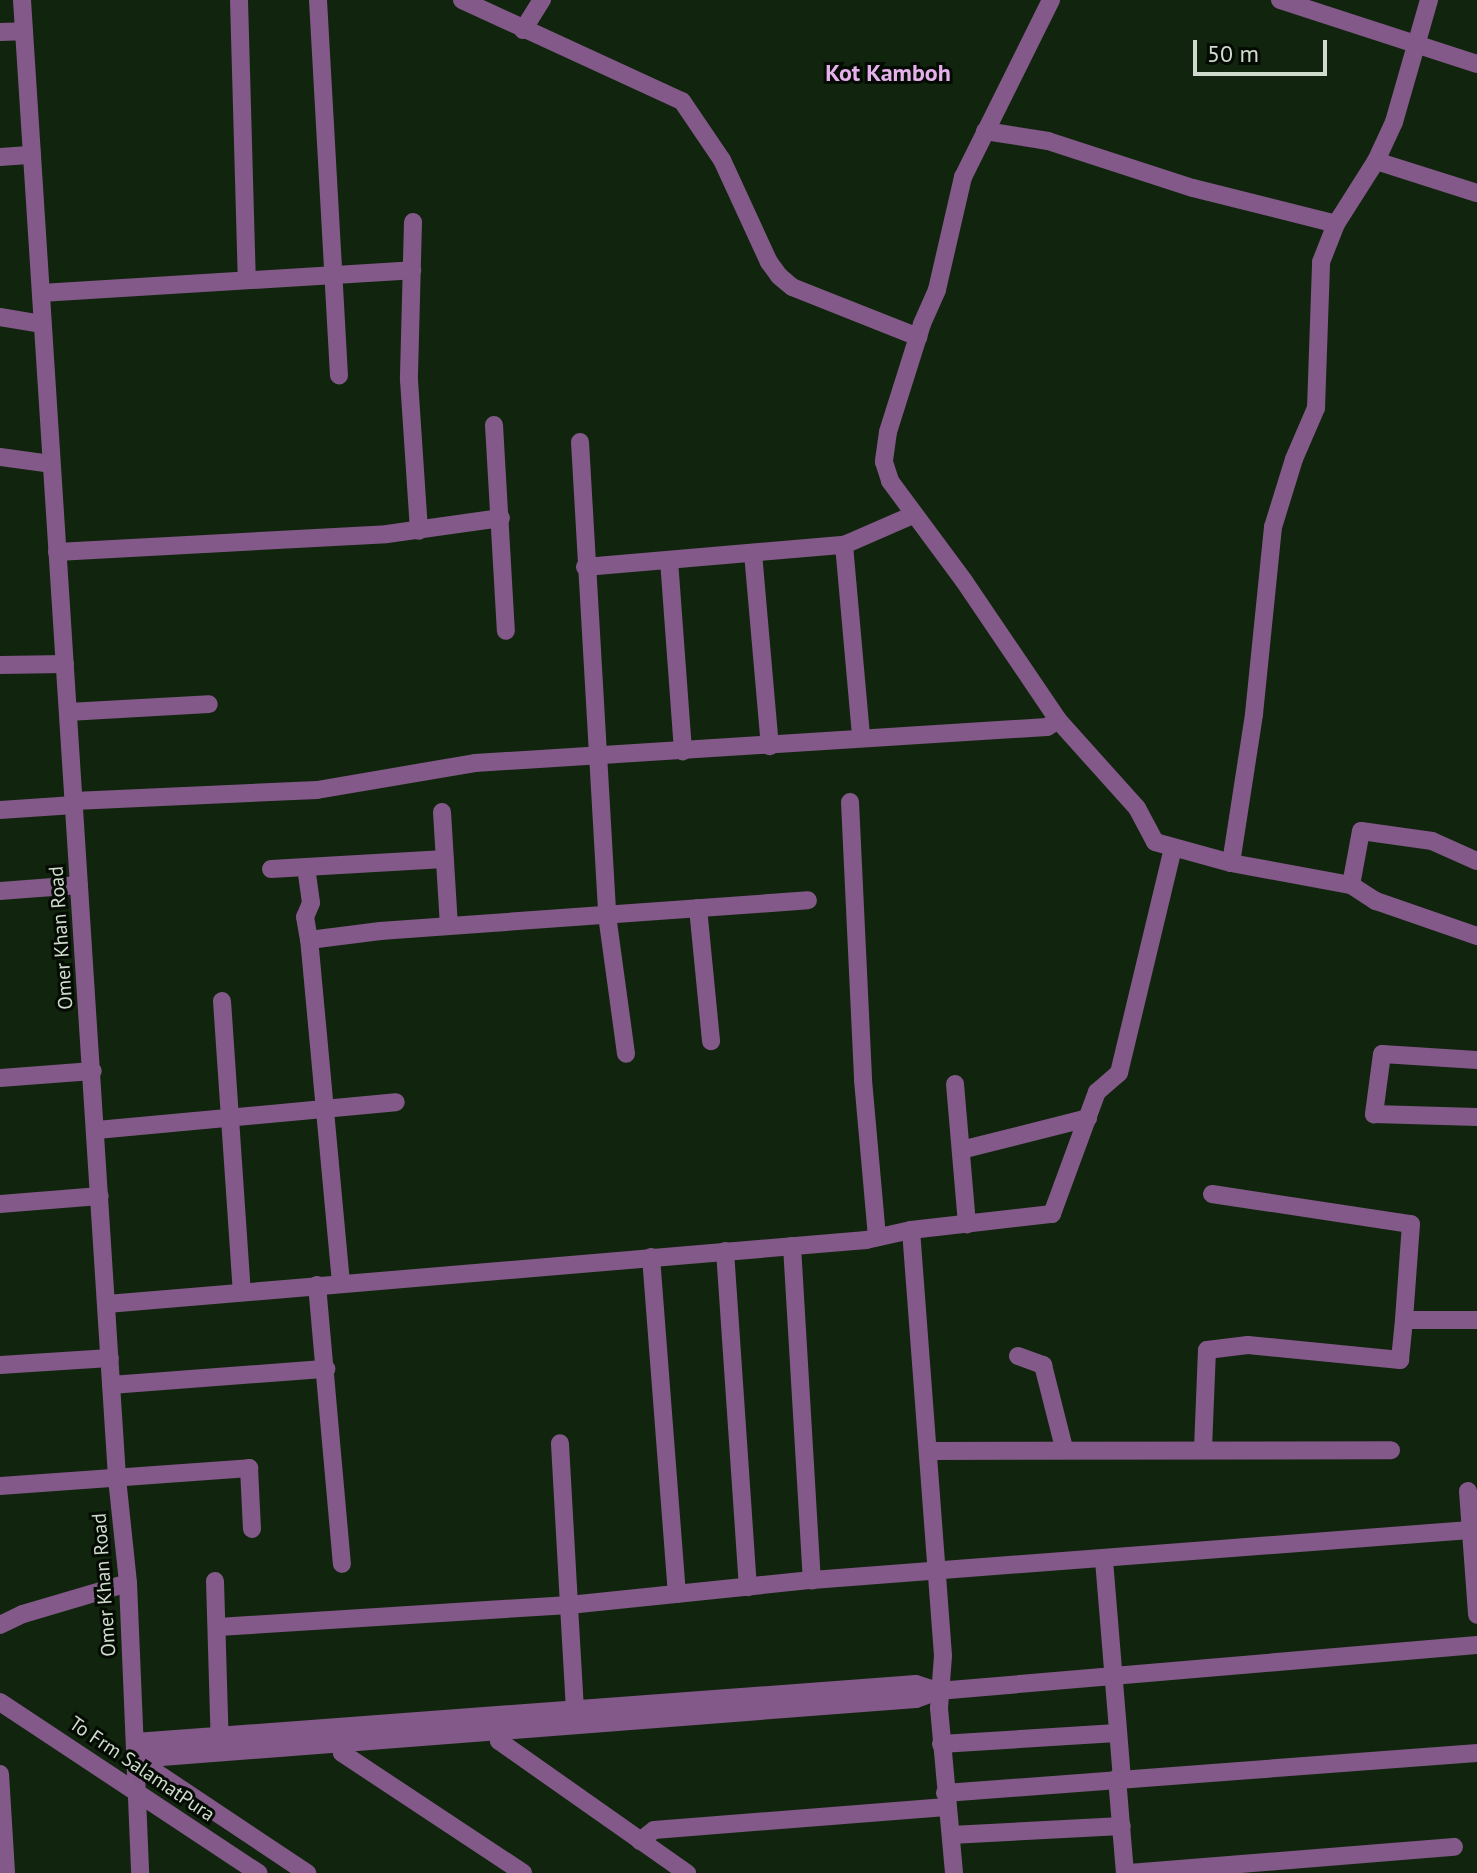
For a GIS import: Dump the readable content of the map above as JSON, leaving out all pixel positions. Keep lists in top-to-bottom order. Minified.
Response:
{"streets":{"street":["Omer Khan Road","To Frm SalamatPura"]},"crossings":[["Omer Khan Road","To Frm SalamatPura"]],"districts":["Kot Kamboh"],"scale_bar":"50 m"}
